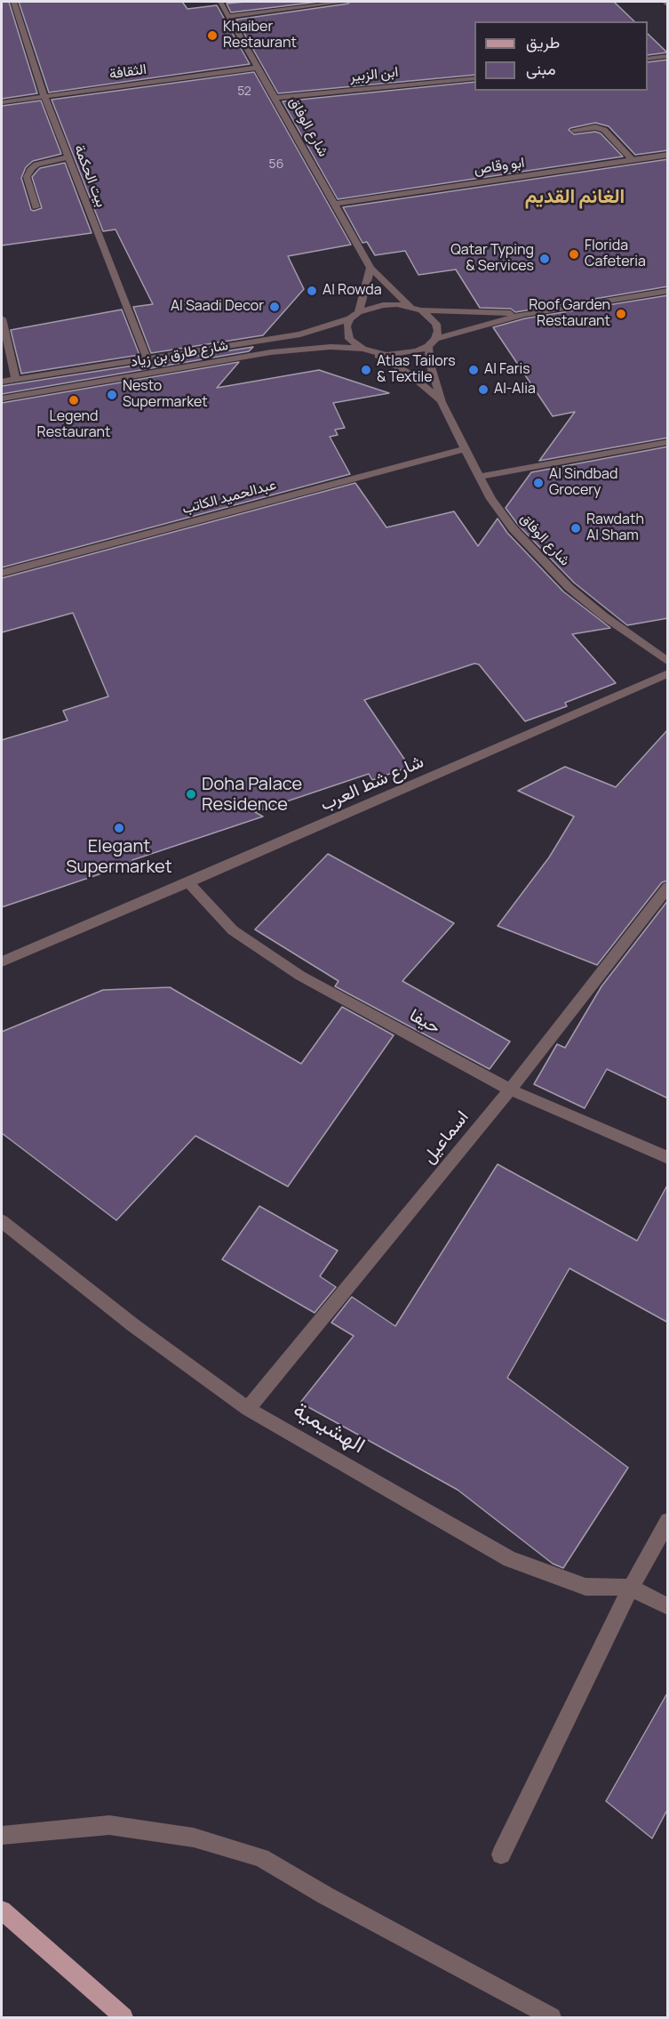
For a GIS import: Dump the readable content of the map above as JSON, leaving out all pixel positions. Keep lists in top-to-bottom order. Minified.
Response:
{"streets":{"street":["الثقافة","ابن الزبير","شارع الوفاق","ابو وقاص","بيت الحكمة","شارع طارق بن زياد","عبدالحميد الكاتب","شارع شط العرب","حيفا","اسماعيل","الهشيمية"]},"crossings":[["الثقافة","شارع الوفاق"],["الثقافة","بيت الحكمة"],["ابن الزبير","شارع الوفاق"],["شارع الوفاق","ابو وقاص"],["شارع الوفاق","شارع طارق بن زياد"],["شارع الوفاق","عبدالحميد الكاتب"],["بيت الحكمة","شارع طارق بن زياد"],["شارع شط العرب","حيفا"],["حيفا","اسماعيل"],["اسماعيل","الهشيمية"]],"districts":["الغانم القديم"],"places":["Khaiber Restaurant","Florida Cafeteria","Qatar Typing & Services","Al Rowda","Al Saadi Decor","Roof Garden Restaurant","Atlas Tailors & Textile","Al Faris","Al-Alia","Nesto Supermarket","Legend Restaurant","Al Sindbad Grocery","Rawdath Al Sham","Doha Palace Residence","Elegant Supermarket"],"house_numbers":["52","56"],"legend":["طريق","مبنى"]}
